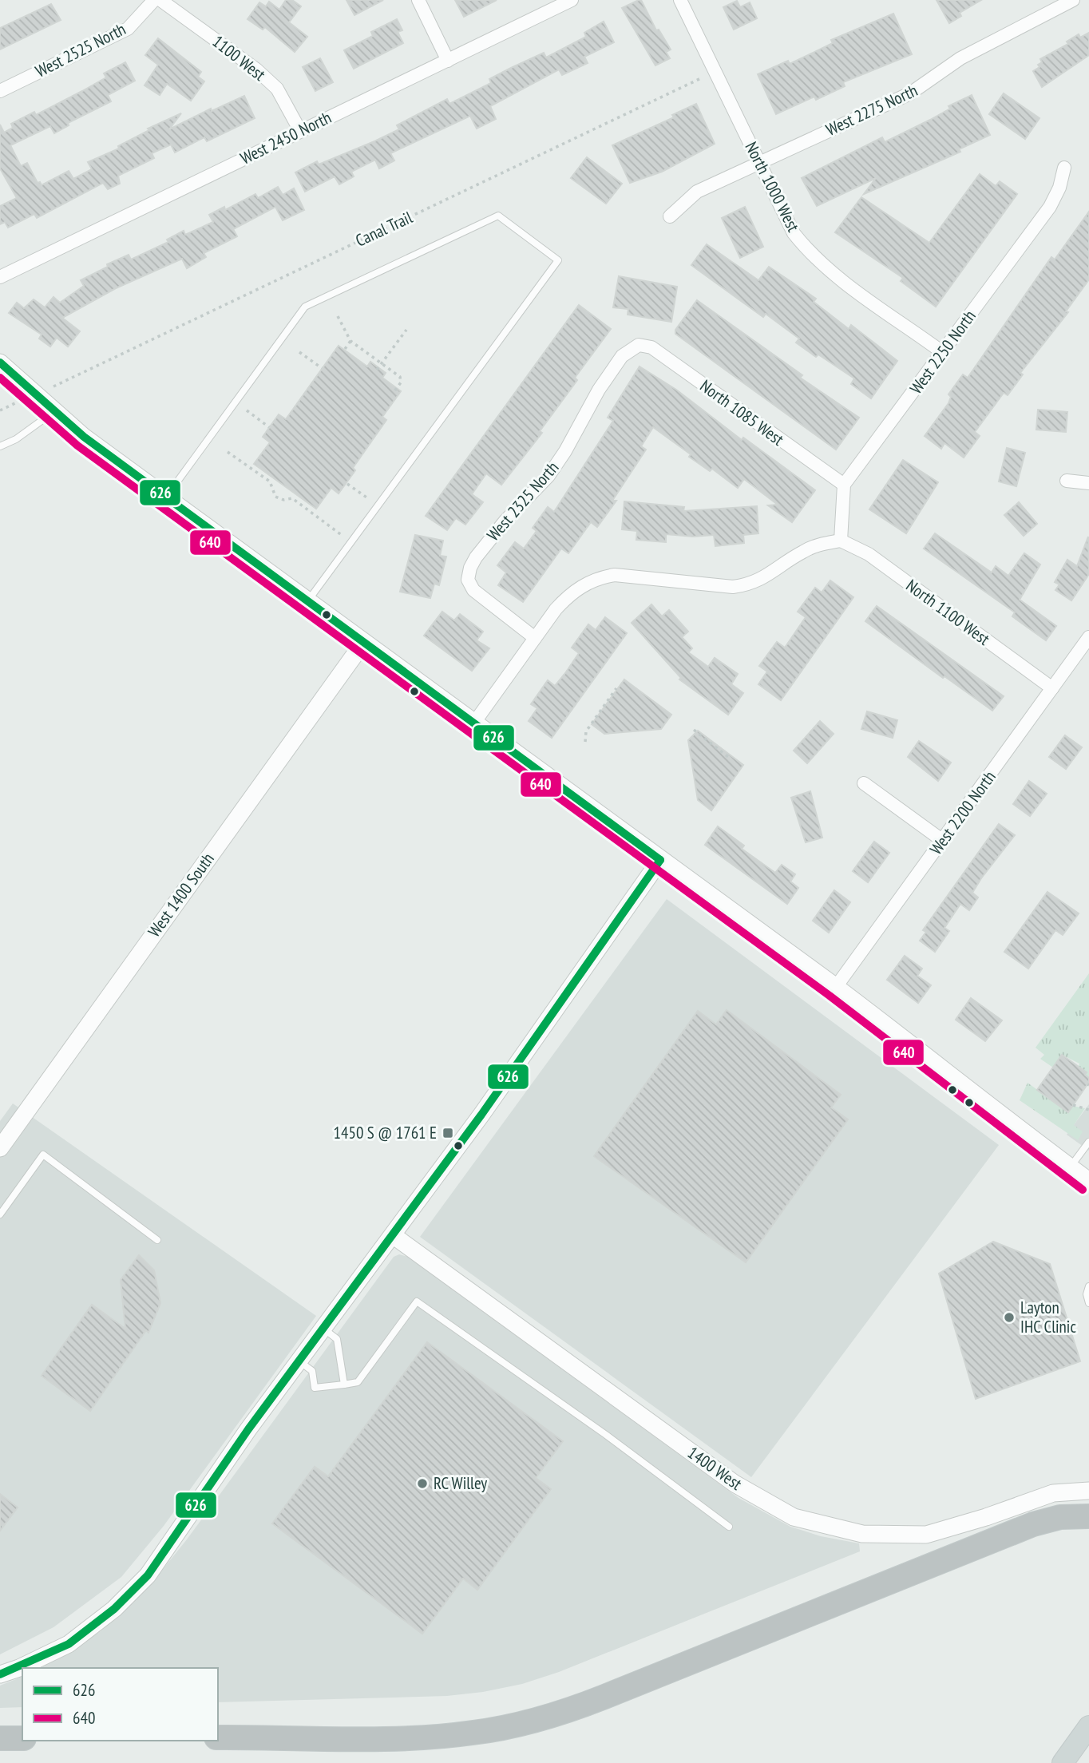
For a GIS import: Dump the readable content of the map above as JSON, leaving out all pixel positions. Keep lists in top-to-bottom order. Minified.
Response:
{"streets":{"street":["West 2525 North","1100 West","West 2275 North","West 2450 North","North 1000 West","West 2250 North","North 1085 West","West 2325 North","North 1100 West","West 2200 North","West 1400 South","1400 West"],"path":["Canal Trail"]},"crossings":[["1100 West","West 2450 North"],["West 2275 North","North 1000 West"],["North 1000 West","Canal Trail"],["North 1000 West","West 2250 North"],["West 2250 North","North 1085 West"],["North 1085 West","West 2325 North"],["North 1100 West","West 2200 North"]],"places":{"transit":["1450 S @ 1761 E"],"other":["Layton IHC Clinic","RC Willey"]},"lines":["transit line 626","transit line 640"],"legend":["626","640"]}
